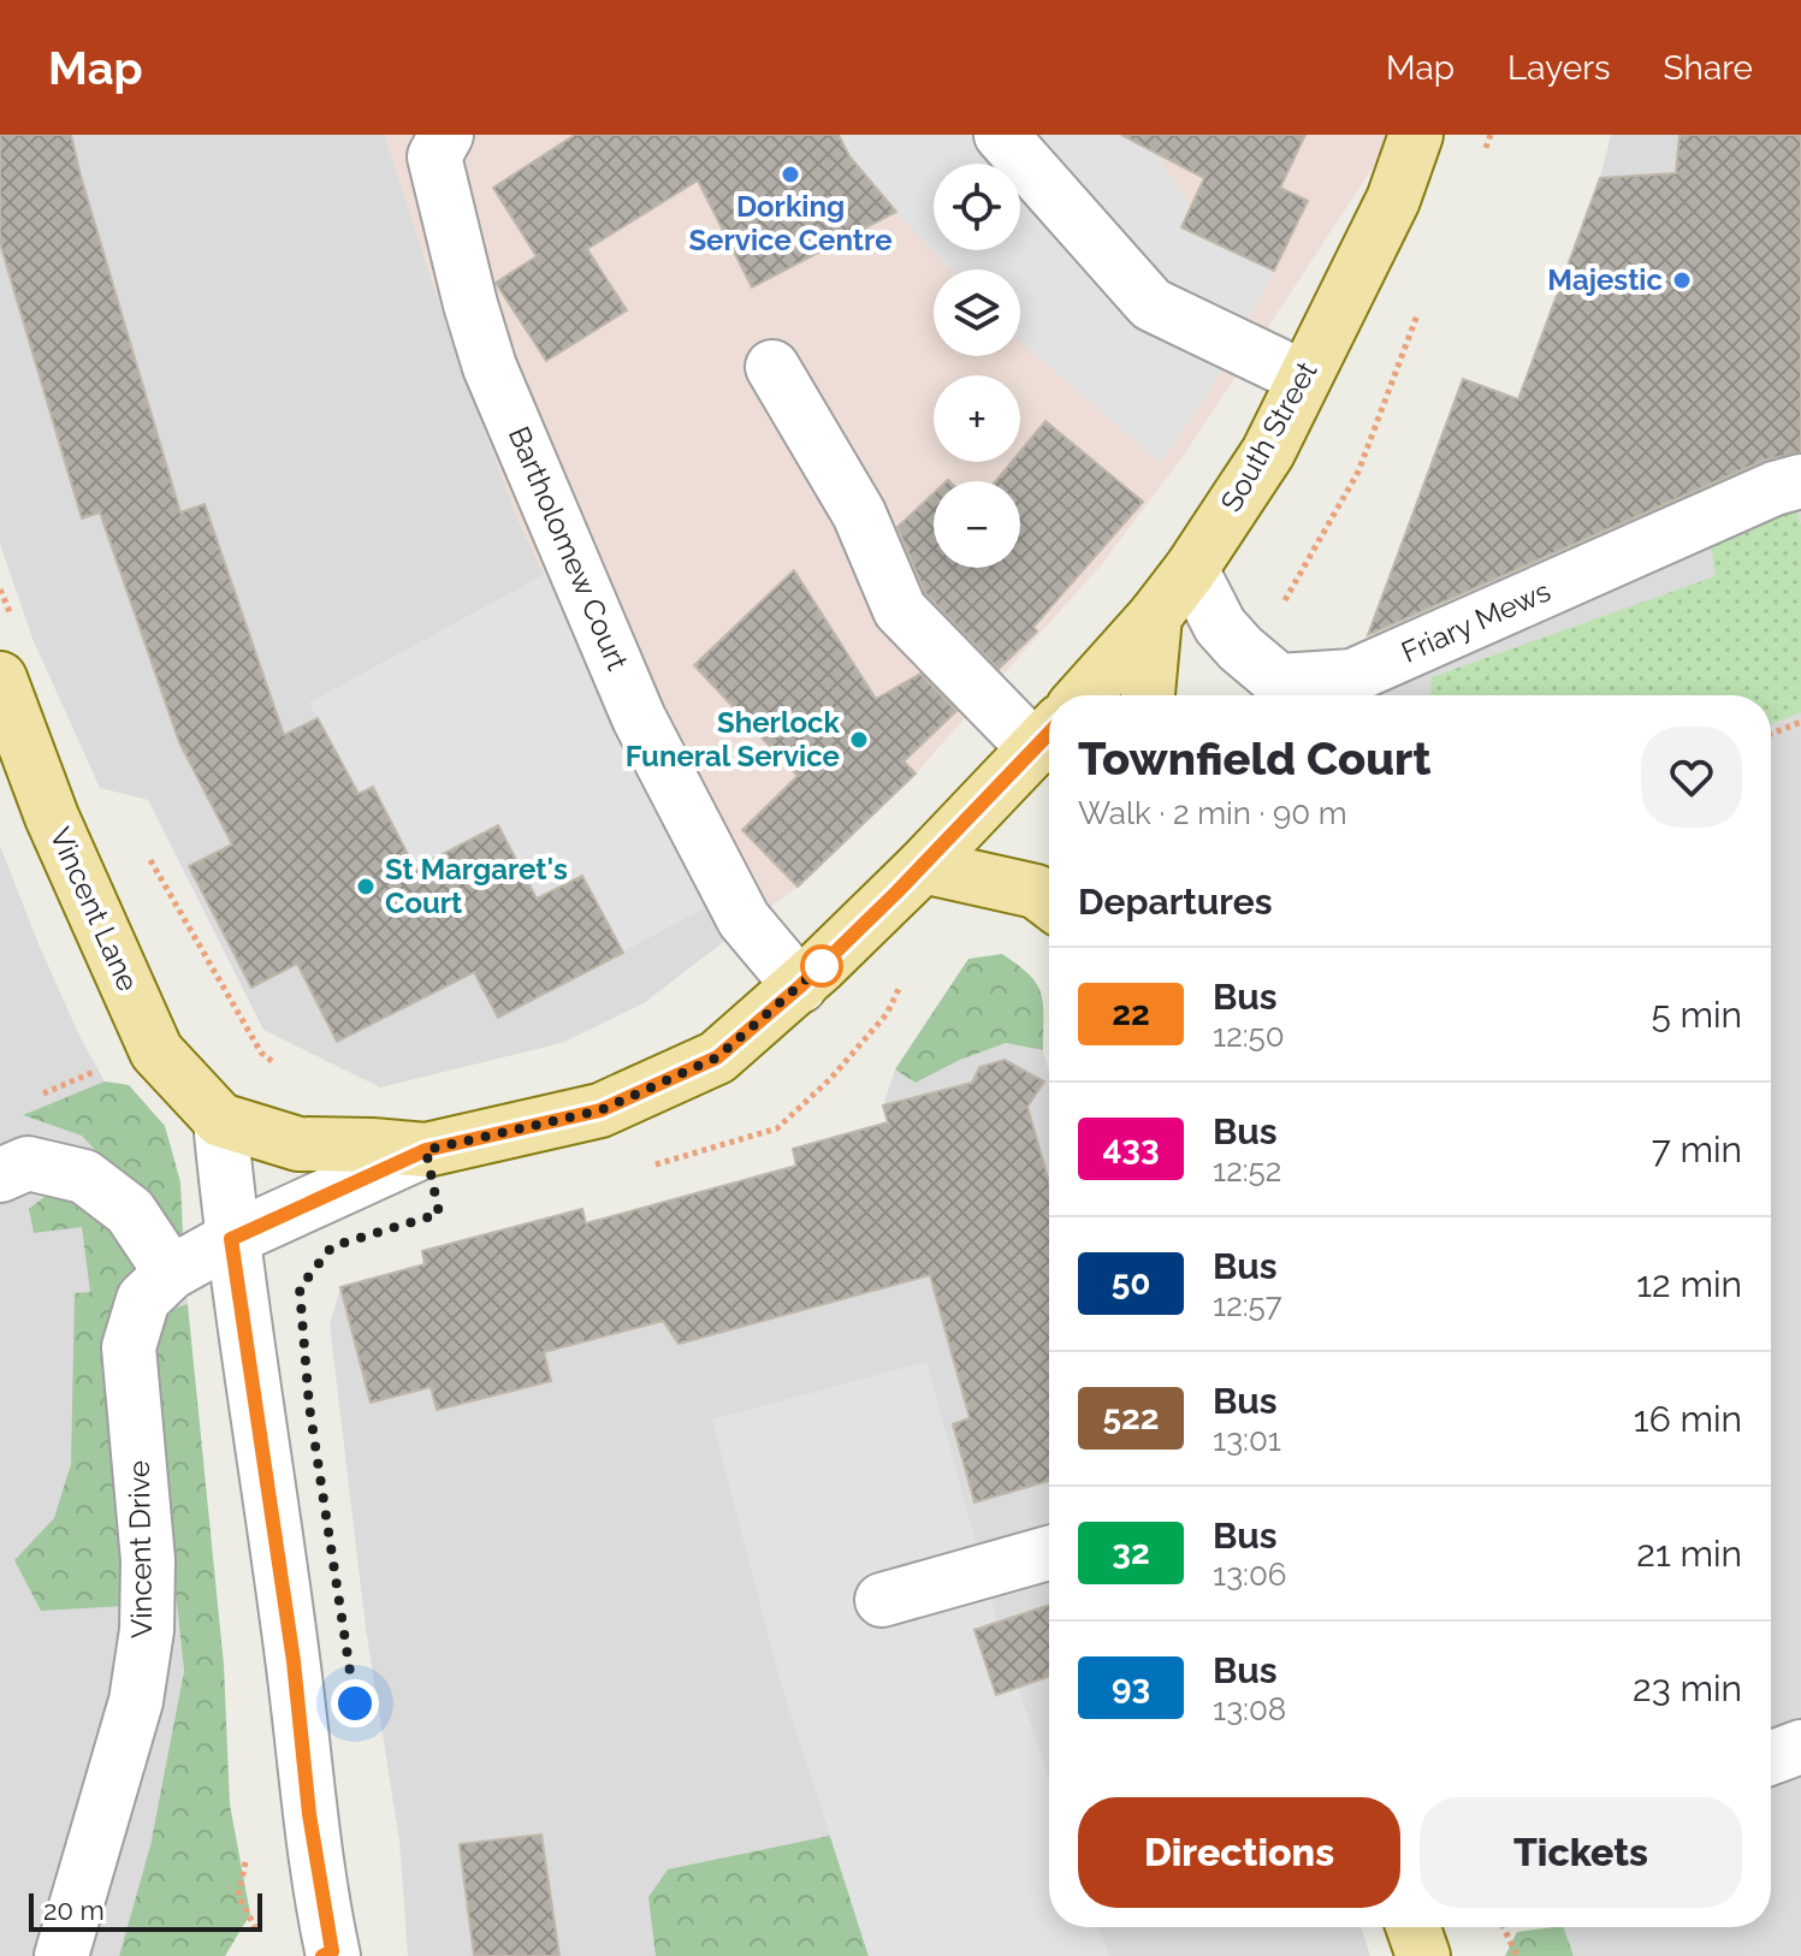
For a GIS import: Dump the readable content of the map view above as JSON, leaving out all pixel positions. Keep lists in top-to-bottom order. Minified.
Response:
{"streets":{"main road":["South Street","Vincent Lane"],"street":["Bartholomew Court","Friary Mews","Vincent Drive"]},"crossings":[["South Street","Friary Mews"]],"places":["Dorking Service Centre","Majestic","Sherlock Funeral Service","St Margaret's Court"],"lines":["bus line 22"],"scale_bar":"20 m","page":{"header":"Map","nav":["Map","Layers","Share"],"map_buttons":["+","−"],"heading":[["Townfield Court","Walk · 2 min · 90 m"],"Departures"],"list":[{"mark":"22","name":"Bus","note":"12:50","value":"5 min"},{"mark":"433","name":"Bus","note":"12:52","value":"7 min"},{"mark":"50","name":"Bus","note":"12:57","value":"12 min"},{"mark":"522","name":"Bus","note":"13:01","value":"16 min"},{"mark":"32","name":"Bus","note":"13:06","value":"21 min"},{"mark":"93","name":"Bus","note":"13:08","value":"23 min"}],"buttons":["Directions","Tickets"],"scale":"20 m"}}
